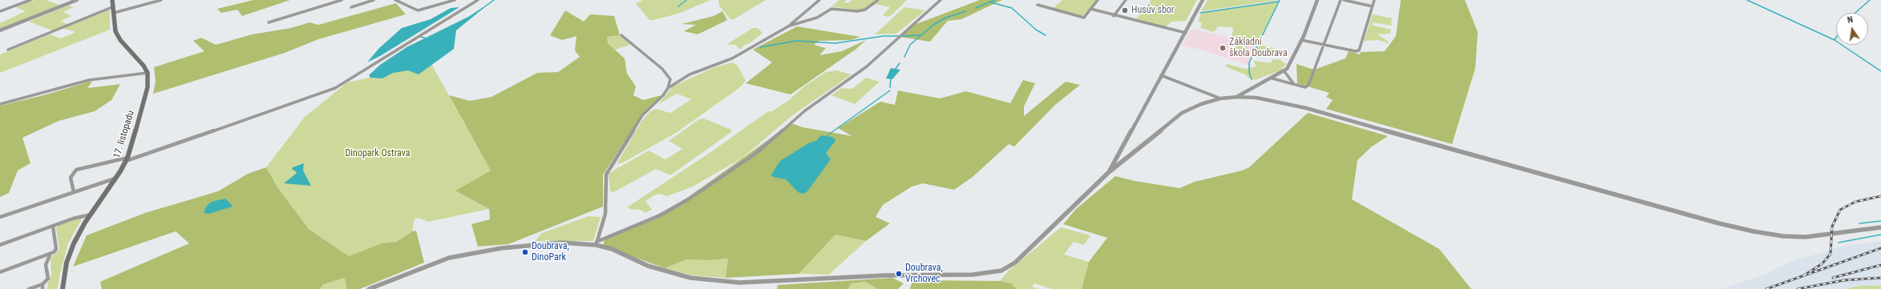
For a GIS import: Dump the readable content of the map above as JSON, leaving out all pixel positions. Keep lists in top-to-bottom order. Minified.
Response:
{"streets":{"main road":["17. listopadu"]},"parks":["Dinopark Ostrava"],"places":["Husův sbor","Základní škola Doubrava","Doubrava, DinoPark","Doubrava, Vrchovec"],"north":"top"}
